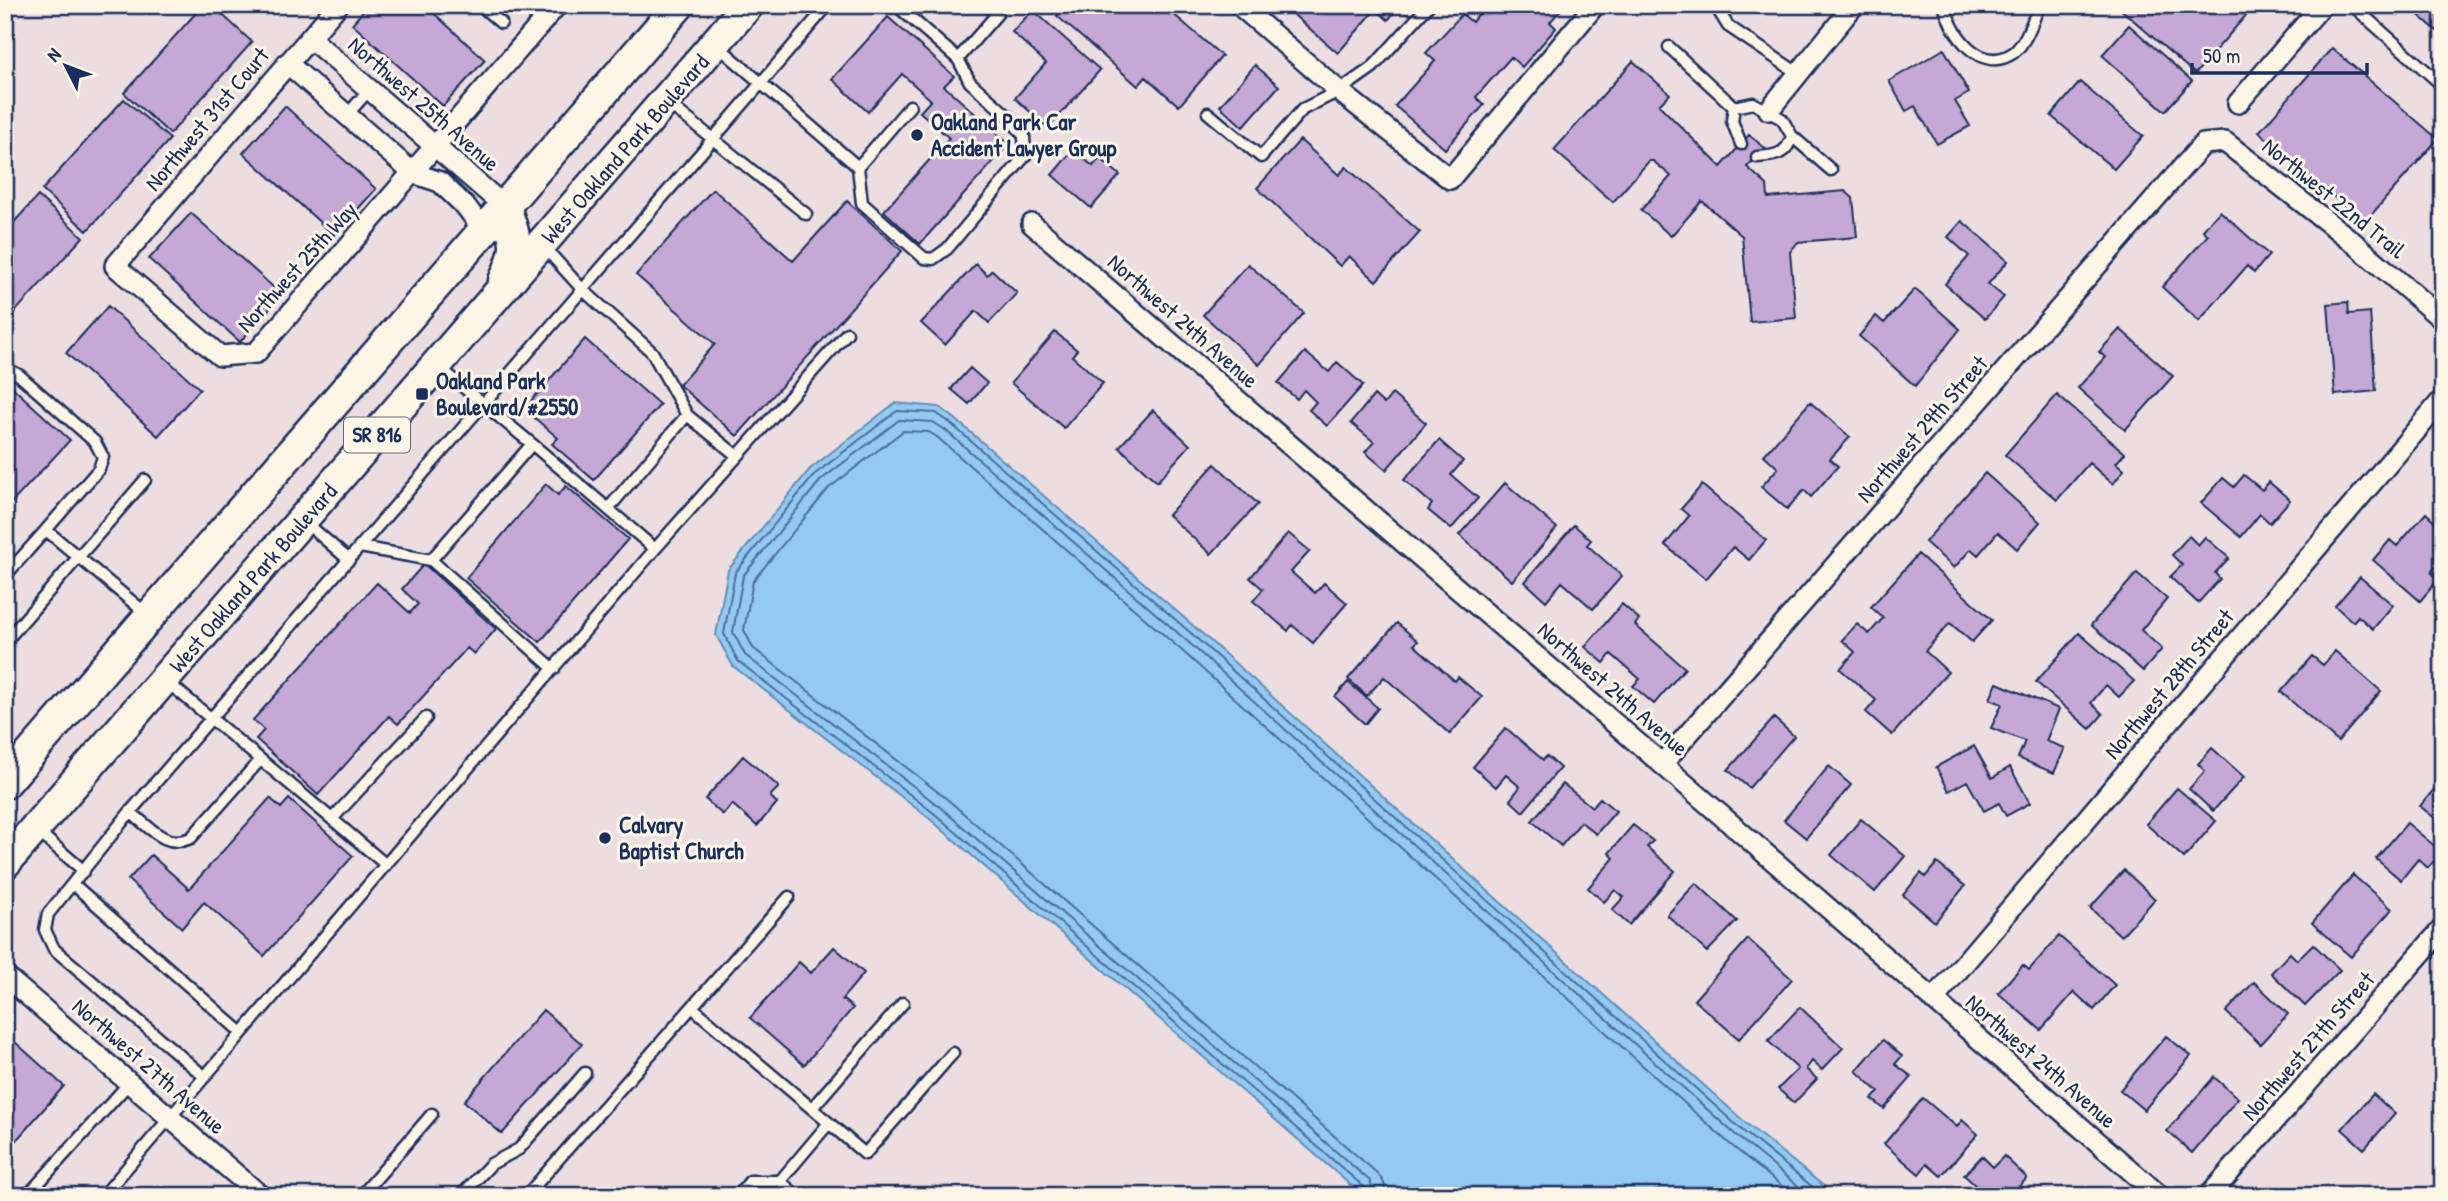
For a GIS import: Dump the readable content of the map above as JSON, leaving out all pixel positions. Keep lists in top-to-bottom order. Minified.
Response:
{"streets":{"main road":["West Oakland Park Boulevard","SR 816"],"street":["Northwest 25th Avenue","Northwest 31st Court","Northwest 22nd Trail","Northwest 25th Way","Northwest 24th Avenue","Northwest 29th Street","Northwest 28th Street","Northwest 27th Street","Northwest 27th Avenue"]},"crossings":[["Northwest 25th Avenue","Northwest 31st Court"],["Northwest 25th Avenue","Northwest 25th Way"],["Northwest 25th Avenue","SR 816"],["Northwest 31st Court","Northwest 25th Way"],["Northwest 22nd Trail","Northwest 29th Street"],["Northwest 24th Avenue","Northwest 29th Street"],["Northwest 24th Avenue","Northwest 28th Street"]],"places":{"other":["Oakland Park Car Accident Lawyer Group","Calvary Baptist Church"],"transit":["Oakland Park Boulevard/#2550"]},"scale_bar":"50 m","north":"top left"}
